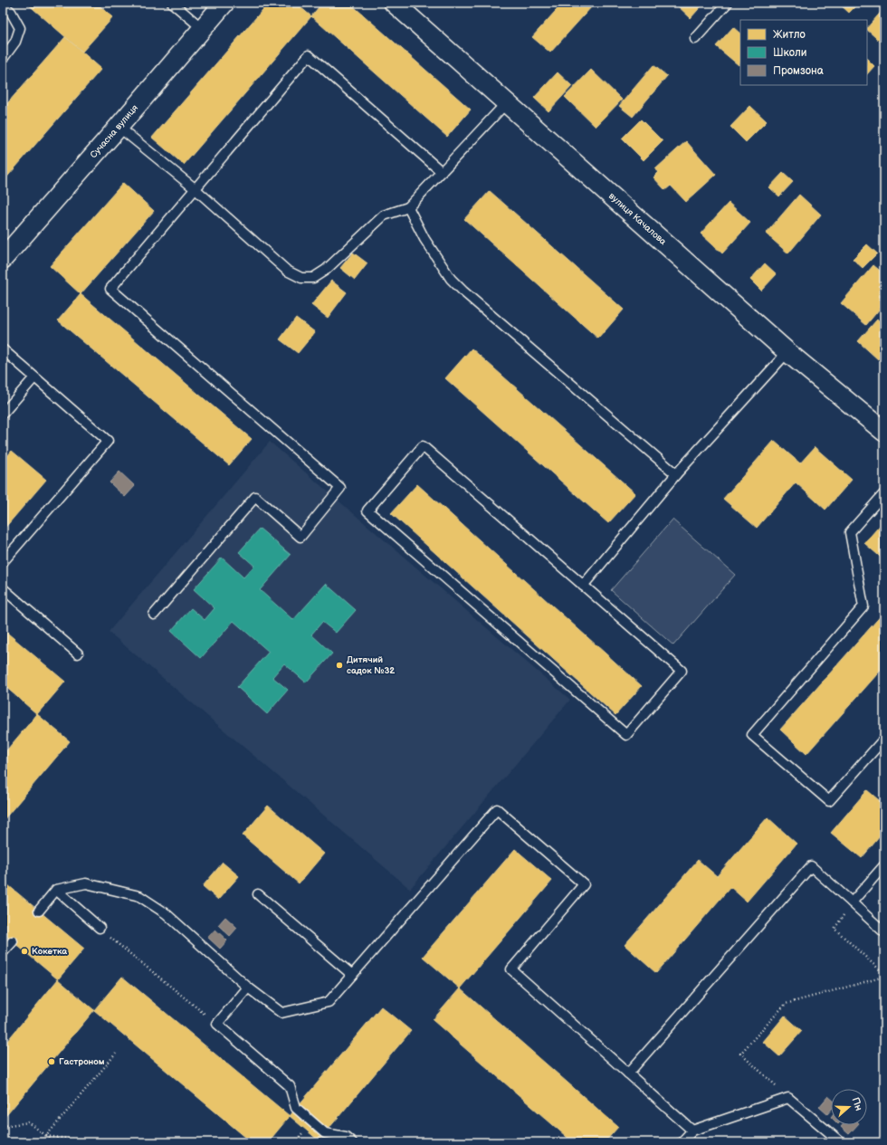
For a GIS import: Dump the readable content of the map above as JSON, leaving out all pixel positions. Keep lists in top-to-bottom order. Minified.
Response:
{"streets":{"street":["Сучасна вулиця","вулиця Качалова"]},"places":["Дитячий садок №32","Кокетка","Гастроном"],"legend":["Житло","Школи","Промзона"],"north":"right"}
